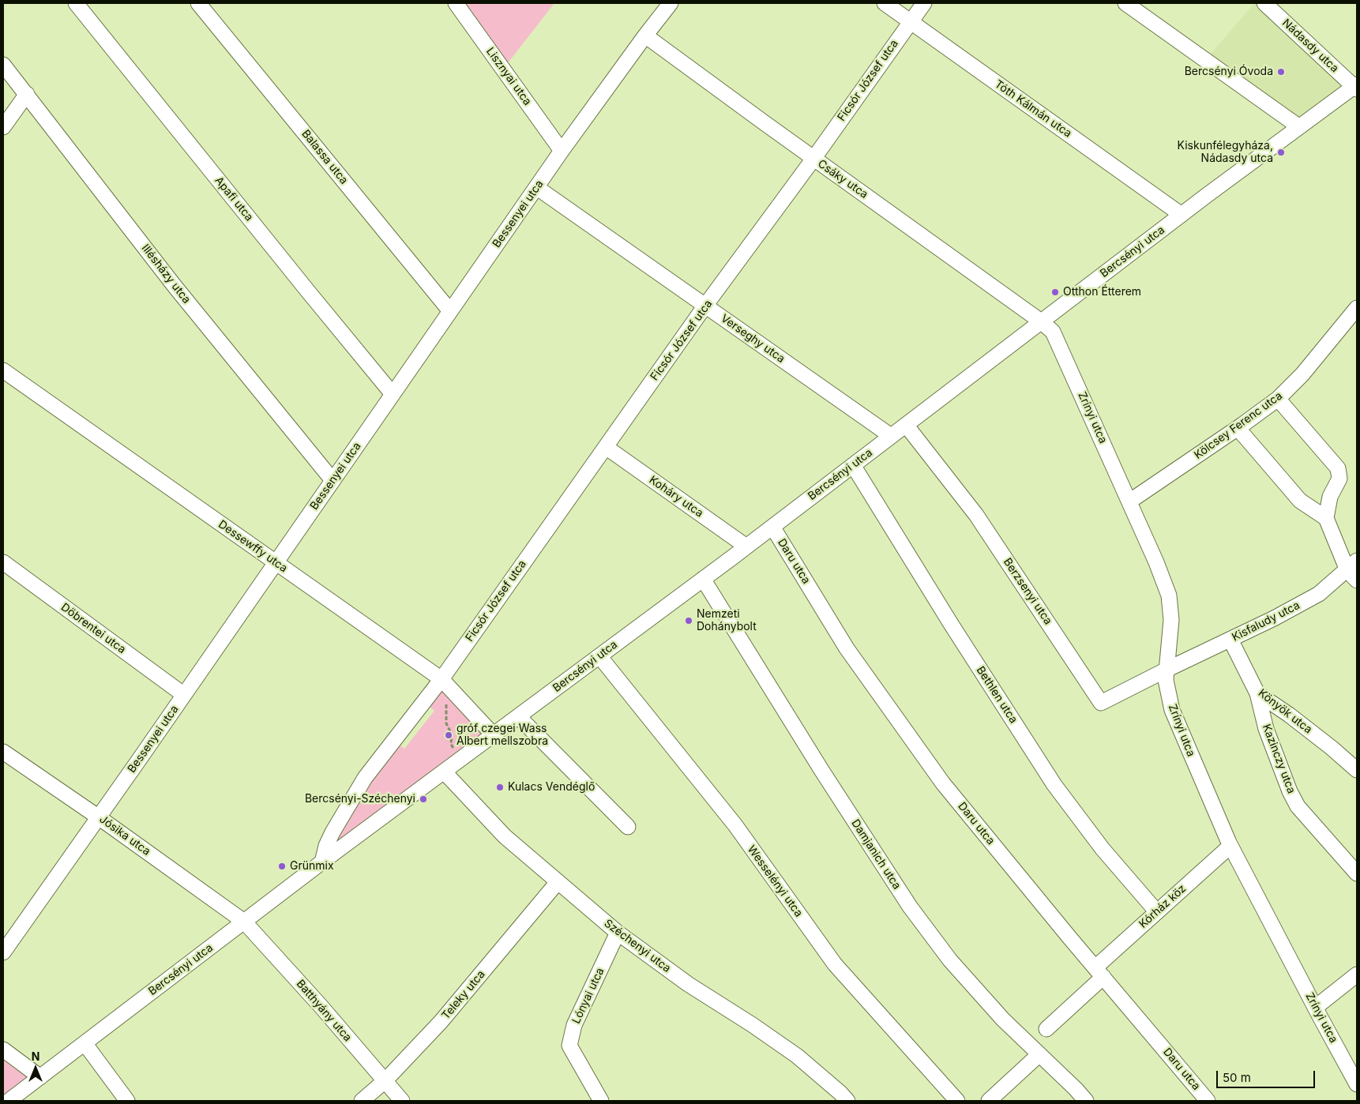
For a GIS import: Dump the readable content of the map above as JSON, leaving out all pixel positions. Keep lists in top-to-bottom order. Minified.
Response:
{"streets":{"street":["Nádasdy utca","Lisznyai utca","Ficsór József utca","Tóth Kálmán utca","Balassa utca","Csáky utca","Apafi utca","Bessenyei utca","Bercsényi utca","Illésházy utca","Verseghy utca","Zrínyi utca","Kölcsey Ferenc utca","Koháry utca","Dessewffy utca","Daru utca","Berzsenyi utca","Kisfaludy utca","Döbrentei utca","Bethlen utca","Könyök utca","Kazinczy utca","Jósika utca","Damjanich utca","Wesselényi utca","Kórház köz","Széchenyi utca","Teleky utca","Lónyai utca","Batthyány utca"]},"crossings":[["Nádasdy utca","Bercsényi utca"],["Lisznyai utca","Bessenyei utca"],["Ficsór József utca","Tóth Kálmán utca"],["Ficsór József utca","Csáky utca"],["Ficsór József utca","Verseghy utca"],["Ficsór József utca","Koháry utca"],["Ficsór József utca","Dessewffy utca"],["Tóth Kálmán utca","Bercsényi utca"],["Balassa utca","Bessenyei utca"],["Csáky utca","Bessenyei utca"],["Csáky utca","Bercsényi utca"],["Csáky utca","Zrínyi utca"],["Apafi utca","Bessenyei utca"],["Bessenyei utca","Illésházy utca"],["Bessenyei utca","Verseghy utca"],["Bessenyei utca","Dessewffy utca"],["Bessenyei utca","Döbrentei utca"],["Bessenyei utca","Jósika utca"],["Bercsényi utca","Verseghy utca"],["Bercsényi utca","Zrínyi utca"],["Bercsényi utca","Koháry utca"],["Bercsényi utca","Dessewffy utca"],["Bercsényi utca","Daru utca"],["Bercsényi utca","Berzsenyi utca"],["Bercsényi utca","Bethlen utca"],["Bercsényi utca","Jósika utca"],["Bercsényi utca","Damjanich utca"],["Bercsényi utca","Wesselényi utca"],["Bercsényi utca","Széchenyi utca"],["Bercsényi utca","Batthyány utca"],["Zrínyi utca","Kölcsey Ferenc utca"],["Zrínyi utca","Berzsenyi utca"],["Zrínyi utca","Kisfaludy utca"],["Zrínyi utca","Kórház köz"],["Daru utca","Kórház köz"],["Berzsenyi utca","Kisfaludy utca"],["Kisfaludy utca","Könyök utca"],["Bethlen utca","Kórház köz"],["Könyök utca","Kazinczy utca"],["Jósika utca","Batthyány utca"],["Széchenyi utca","Teleky utca"],["Széchenyi utca","Lónyai utca"],["Teleky utca","Batthyány utca"]],"places":["Bercsényi Óvoda","Kiskunfélegyháza, Nádasdy utca","Otthon Étterem","Nemzeti Dohánybolt","gróf czegei Wass Albert mellszobra","Kulacs Vendéglő","Bercsényi-Széchenyi","Grünmix"],"scale_bar":"50 m","north":"top"}
